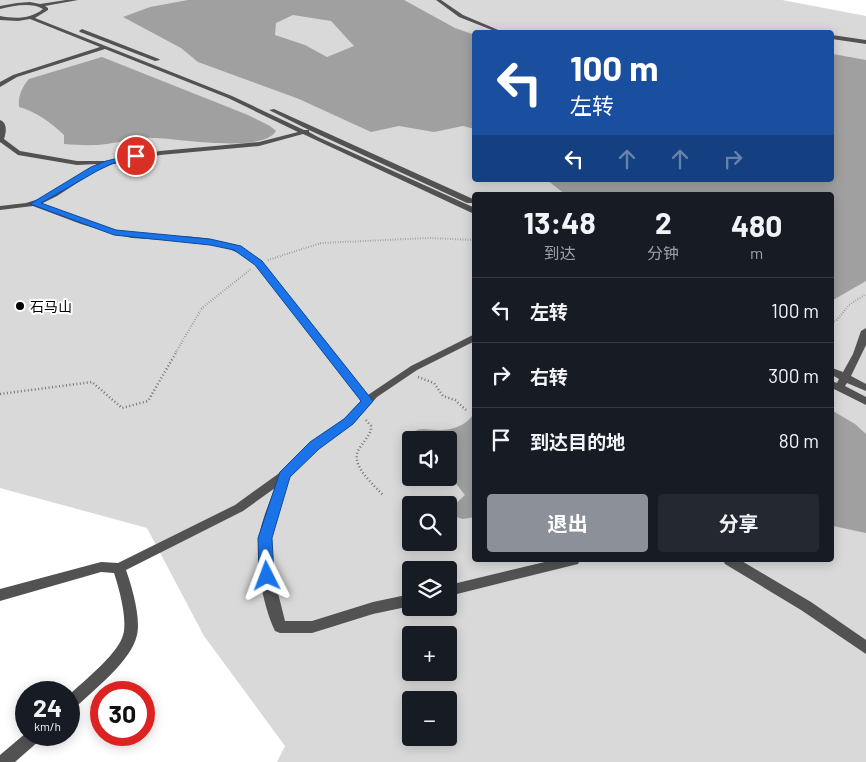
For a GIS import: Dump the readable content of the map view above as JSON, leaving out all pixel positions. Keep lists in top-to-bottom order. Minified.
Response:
{"places":["石马山"],"page":{"turn":["100 m","左转"],"eta":["13:48","到达","2","分钟","480","m"],"list":[{"name":"左转","value":"100 m"},{"name":"右转","value":"300 m"},{"name":"到达目的地","value":"80 m"}],"map_buttons":["+","−"],"buttons":["退出","分享"],"speed":"24 km/h","limit":"30"}}
